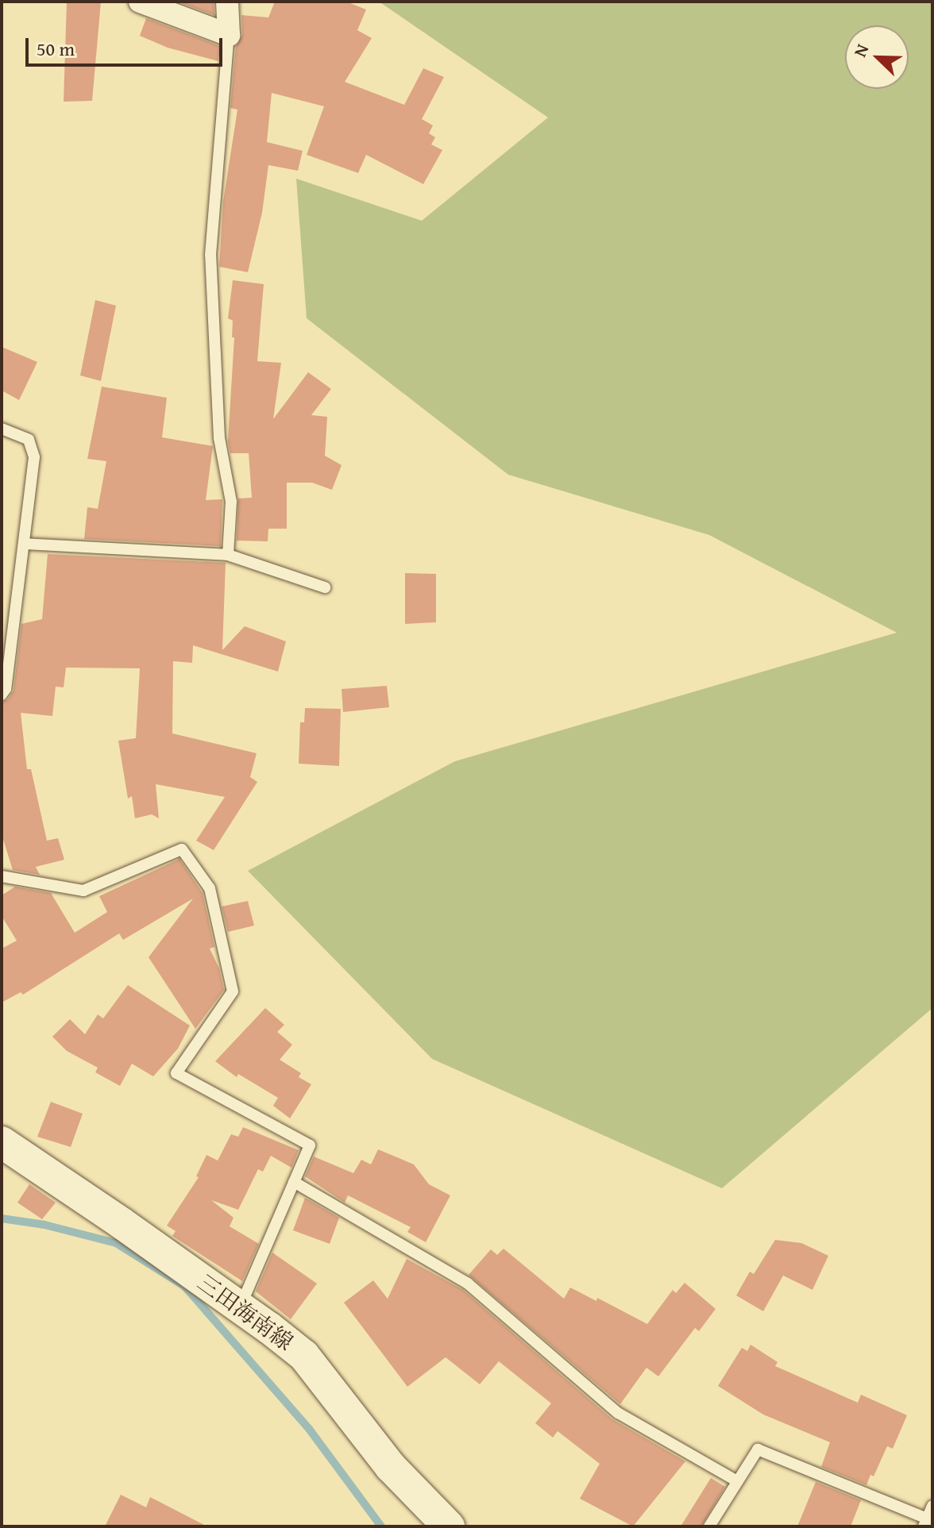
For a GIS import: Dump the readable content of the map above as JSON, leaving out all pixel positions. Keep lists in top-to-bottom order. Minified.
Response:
{"streets":{"main road":["三田海南線"]},"scale_bar":"50 m","north":"top left"}
